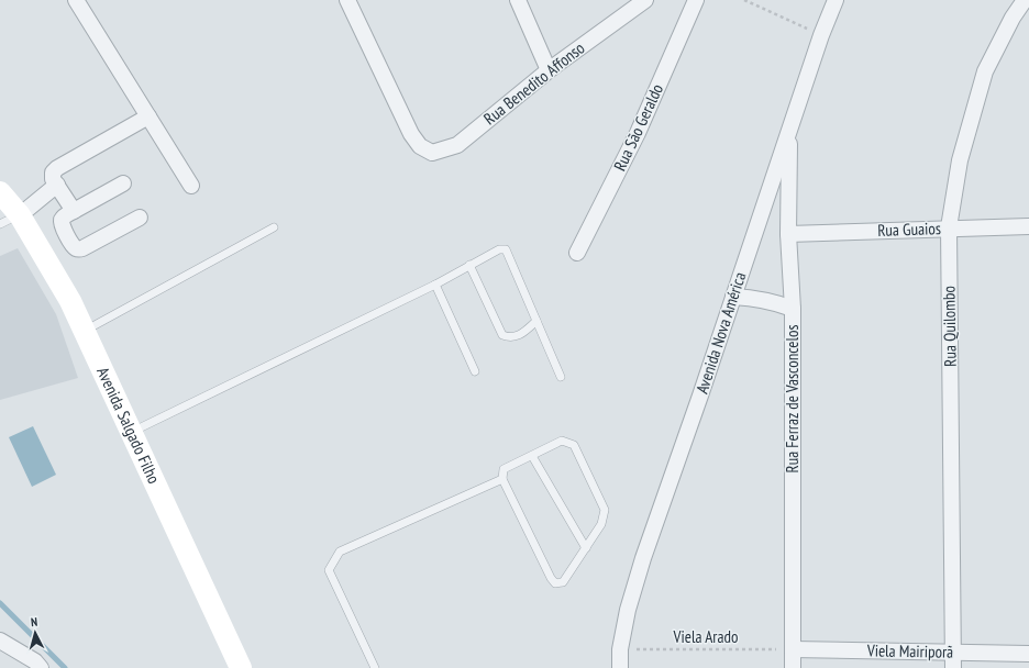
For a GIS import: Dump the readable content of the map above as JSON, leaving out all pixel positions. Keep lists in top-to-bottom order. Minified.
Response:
{"streets":{"main road":["Avenida Salgado Filho"],"street":["Rua Benedito Affonso","Rua São Geraldo","Rua Guaios","Rua Quilombo","Avenida Nova América","Rua Ferraz de Vasconcelos","Viela Mairiporã"],"path":["Viela Arado"]},"crossings":[["Rua Guaios","Rua Quilombo"],["Rua Guaios","Rua Ferraz de Vasconcelos"],["Rua Quilombo","Viela Mairiporã"],["Avenida Nova América","Rua Ferraz de Vasconcelos"],["Avenida Nova América","Viela Arado"],["Rua Ferraz de Vasconcelos","Viela Arado"],["Rua Ferraz de Vasconcelos","Viela Mairiporã"],["Viela Arado","Viela Mairiporã"]],"north":"top"}
